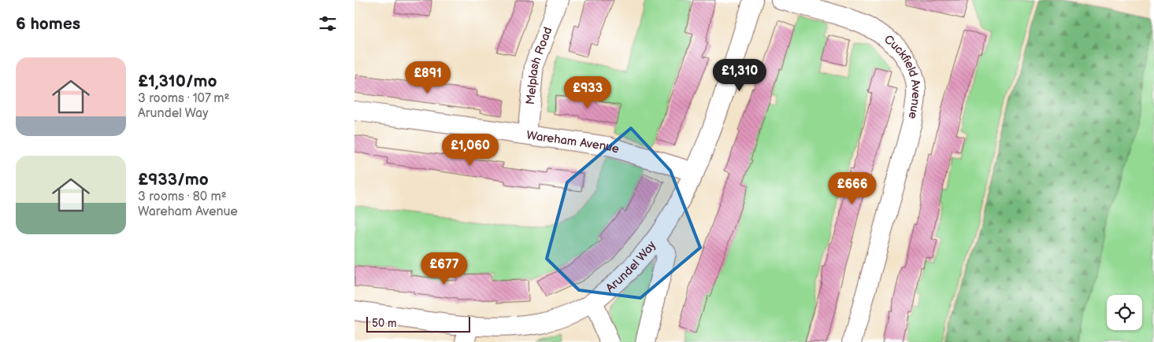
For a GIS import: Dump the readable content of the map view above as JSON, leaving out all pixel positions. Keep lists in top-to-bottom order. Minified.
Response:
{"streets":{"street":["Melplash Road","Cuckfield Avenue","Wareham Avenue","Arundel Way"]},"crossings":[["Melplash Road","Wareham Avenue"],["Wareham Avenue","Arundel Way"]],"scale_bar":"50 m","page":{"heading":"6 homes","list":[{"name":"£1,310/mo","note":"3 rooms · 107 m² · Arundel Way"},{"name":"£933/mo","note":"3 rooms · 80 m² · Wareham Avenue"}],"price":["£1,310","£891","£933","£1,060","£666","£677"],"scale":"50 m"}}
